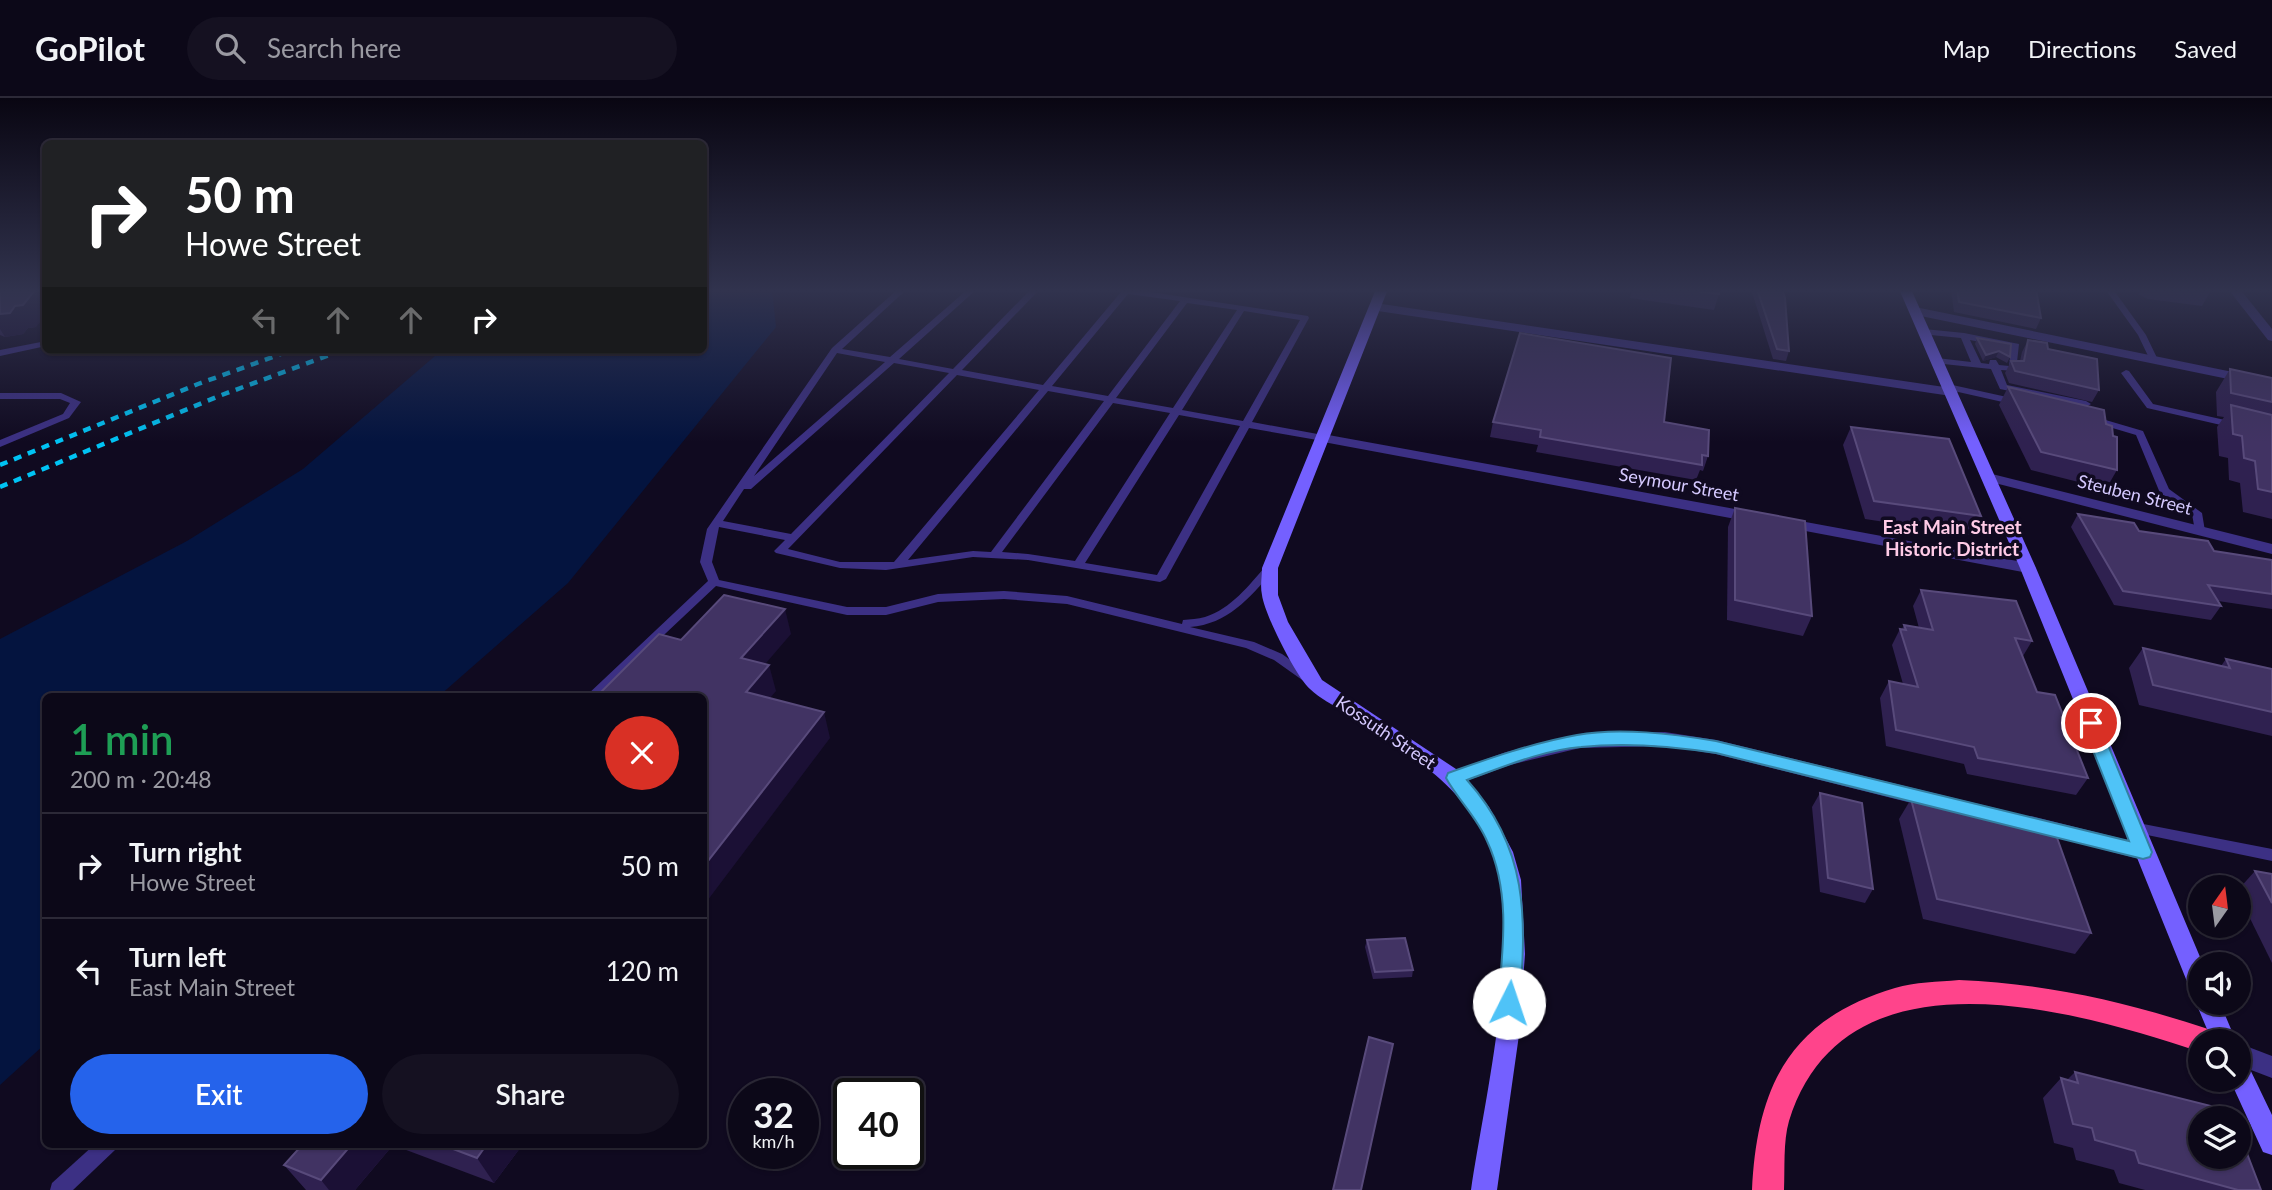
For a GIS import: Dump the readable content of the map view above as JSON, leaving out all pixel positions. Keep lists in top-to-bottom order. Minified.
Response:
{"streets":{"street":["Seymour Street","Steuben Street","Kossuth Street"]},"crossings":[["Seymour Street","Kossuth Street"]],"districts":["East Main Street Historic District"],"north":"top","page":{"header":"GoPilot","search":"Search here","nav":["Map","Directions","Saved"],"turn":["50 m","Howe Street"],"heading":["1 min","200 m · 20:48"],"list":[{"name":"Turn right","note":"Howe Street","value":"50 m"},{"name":"Turn left","note":"East Main Street","value":"120 m"}],"buttons":["Exit","Share"],"speed":"32 km/h","limit":"40"}}
